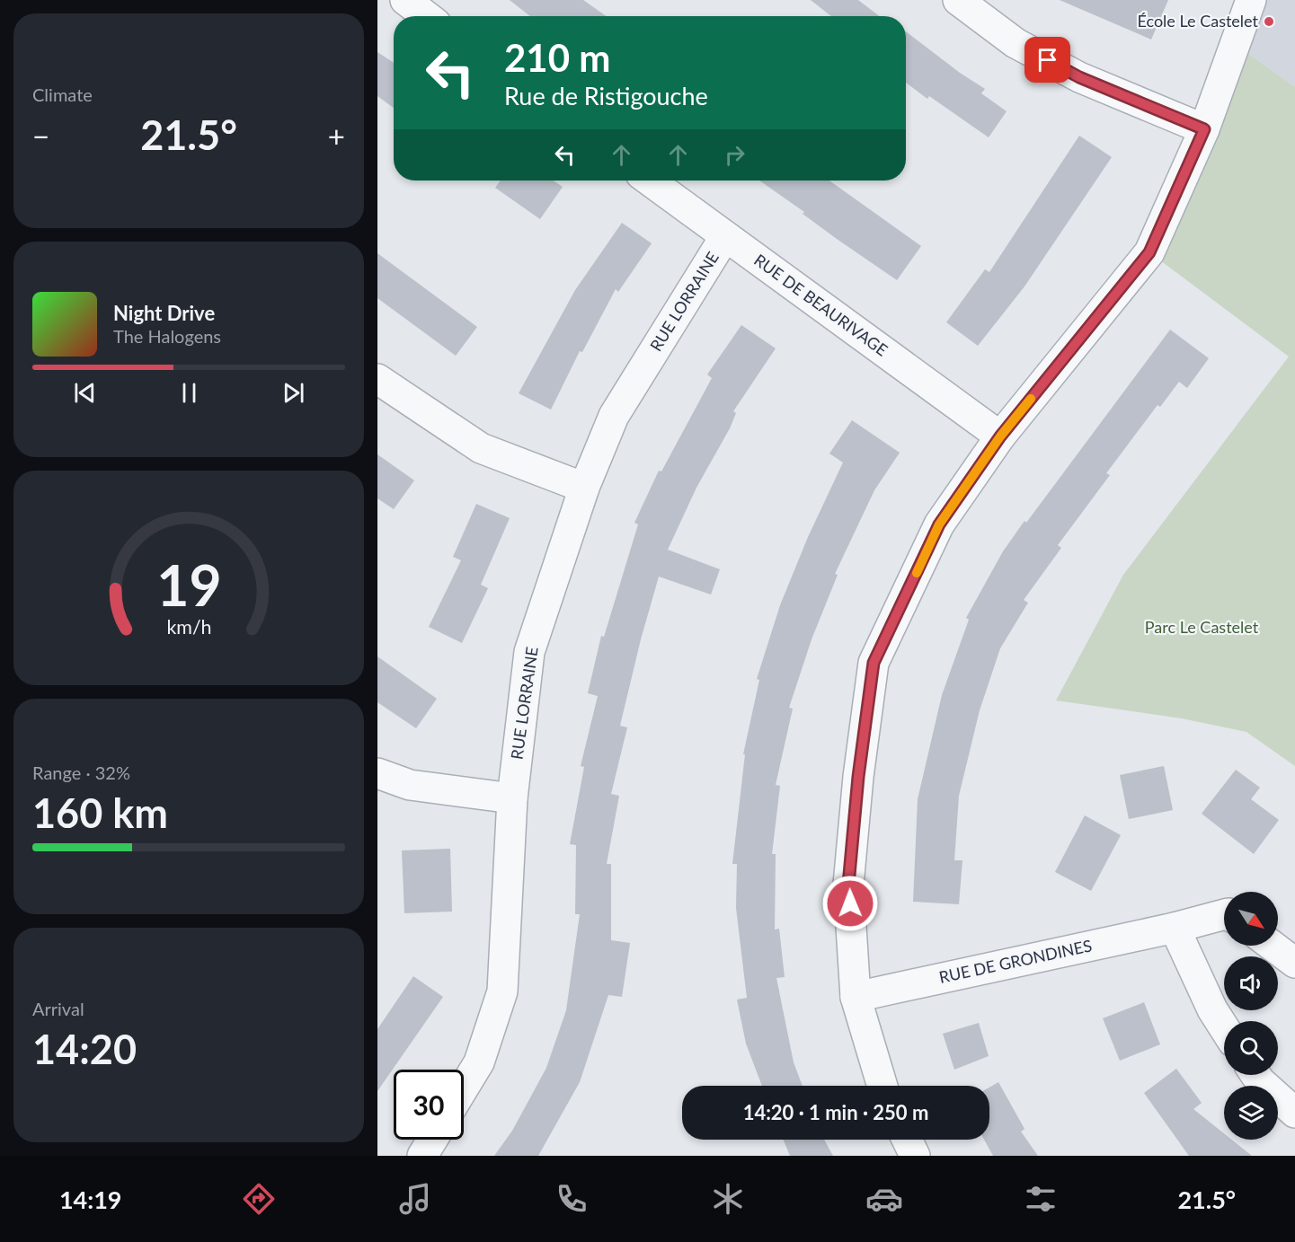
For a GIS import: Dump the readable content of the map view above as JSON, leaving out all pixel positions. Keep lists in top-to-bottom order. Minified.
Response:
{"streets":{"street":["RUE LORRAINE","RUE DE BEAURIVAGE","RUE DE GRONDINES"]},"crossings":[["RUE LORRAINE","RUE DE BEAURIVAGE"]],"parks":["Parc Le Castelet"],"places":["École Le Castelet"],"north":"bottom right","page":{"tile":["Climate",["Range · 32%","160 km"],["Arrival","14:20"]],"turn":["210 m","Rue de Ristigouche"],"heat":["−","21.5°","+"],"song":["Night Drive","The Halogens"],"limit":"30","trip":"14:20 · 1 min · 250 m","tabs":["14:19","21.5°"],"gauge":["19","km/h"]}}
